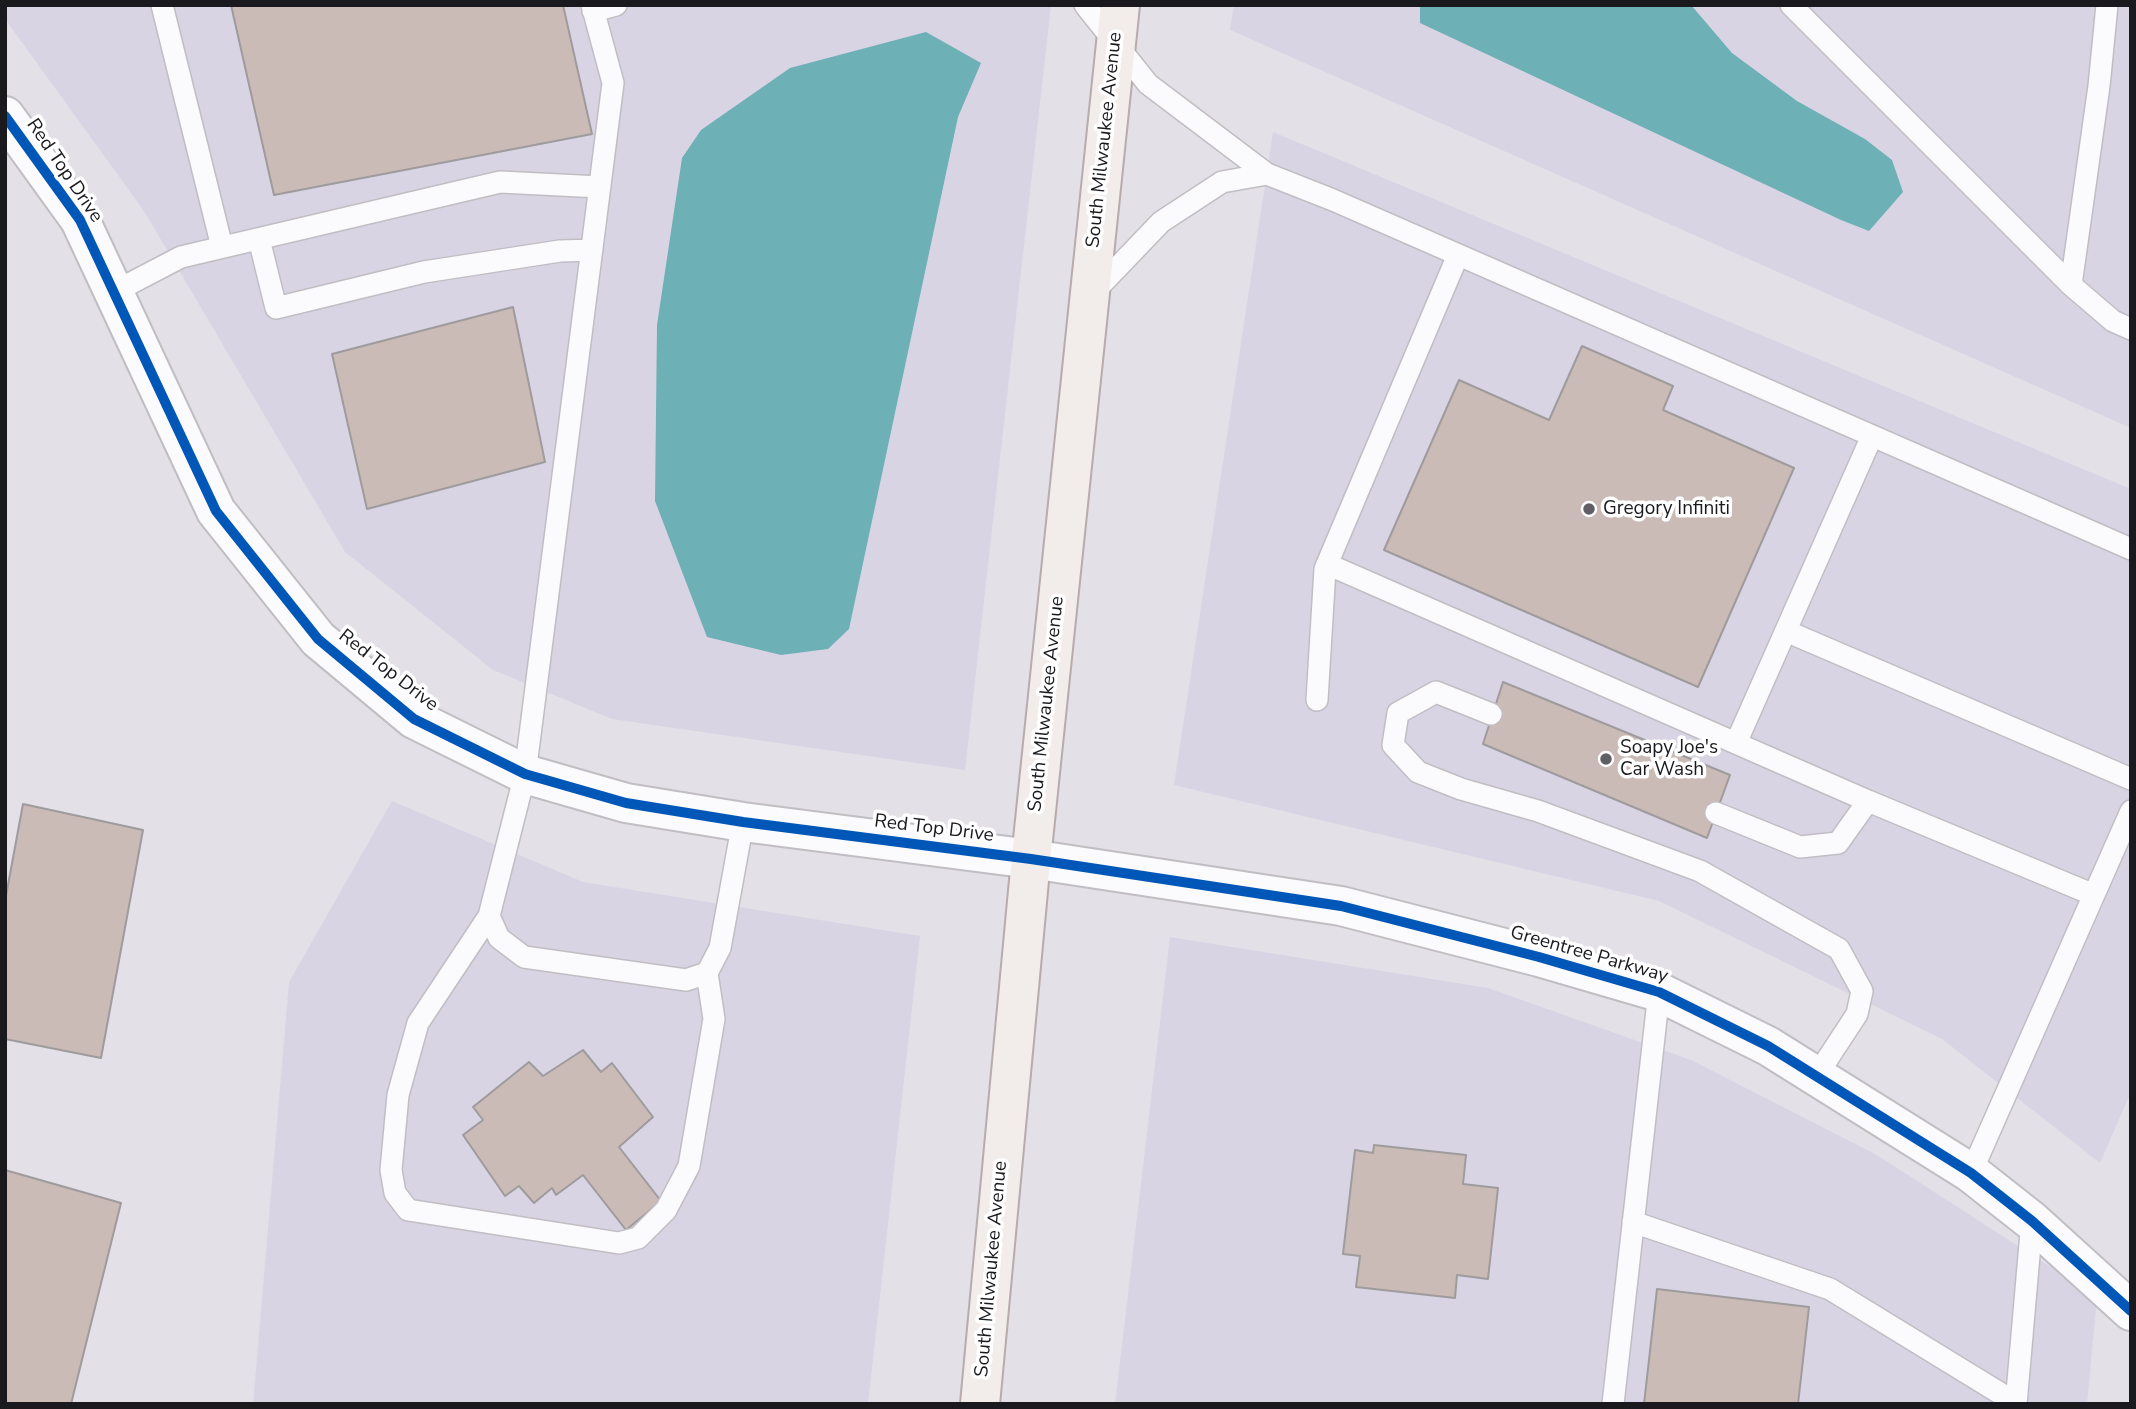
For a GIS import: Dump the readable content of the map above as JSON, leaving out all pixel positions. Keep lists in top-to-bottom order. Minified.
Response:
{"streets":{"main road":["South Milwaukee Avenue"],"street":["Red Top Drive","Greentree Parkway"]},"crossings":[["South Milwaukee Avenue","Red Top Drive"],["South Milwaukee Avenue","Greentree Parkway"],["Red Top Drive","Greentree Parkway"]],"places":["Gregory Infiniti","Soapy Joe's Car Wash"]}
